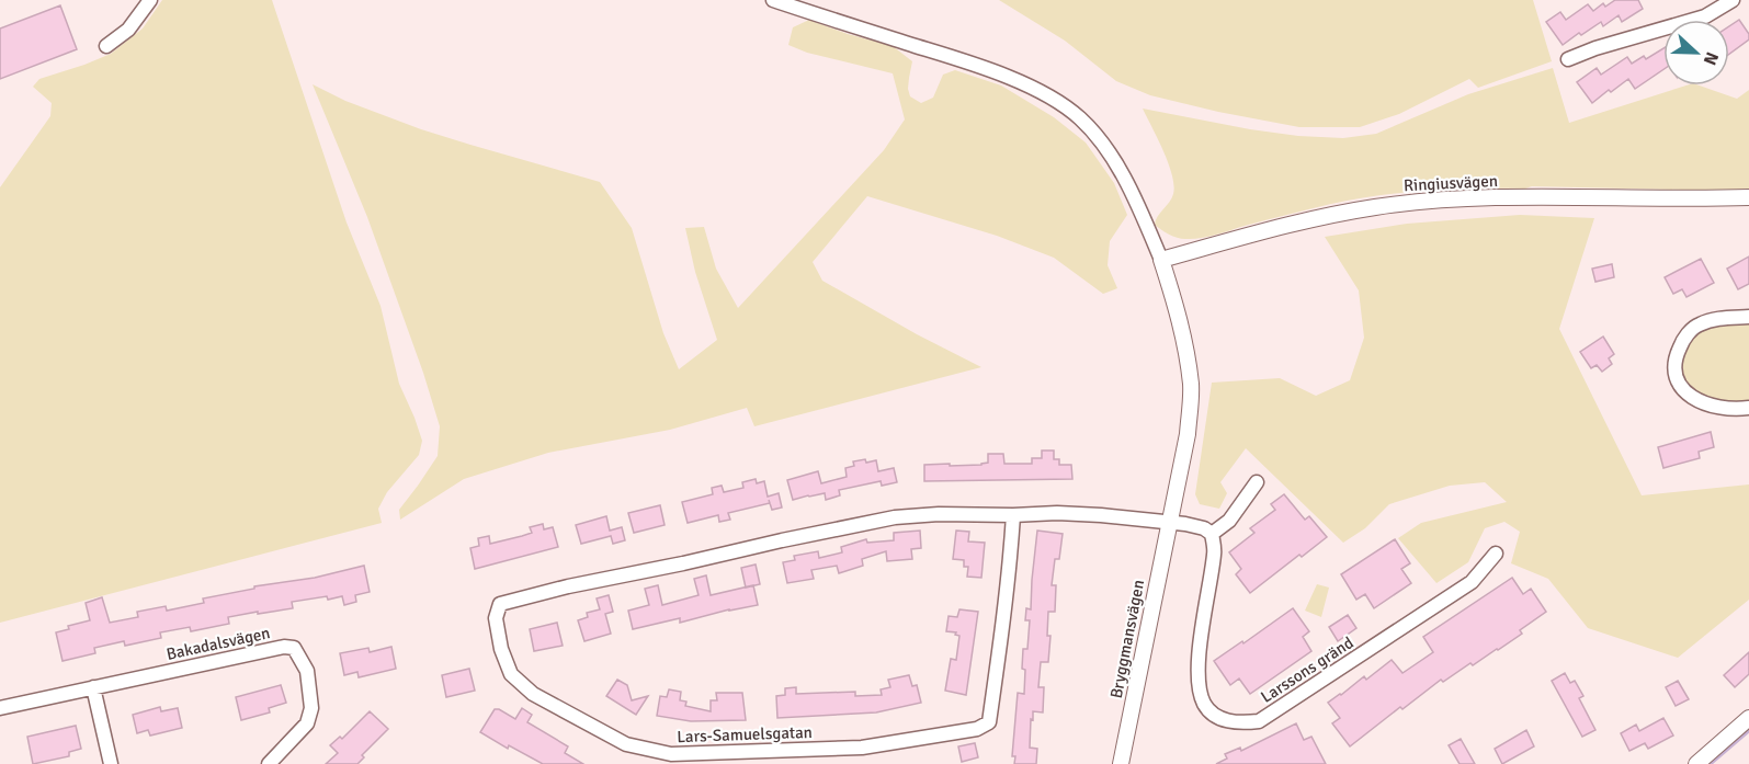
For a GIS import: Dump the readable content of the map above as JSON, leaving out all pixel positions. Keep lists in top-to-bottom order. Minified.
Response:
{"streets":{"street":["Ringiusvägen","Bryggmansvägen","Bakadalsvägen","Larssons gränd","Lars-Samuelsgatan"]},"crossings":[["Ringiusvägen","Bryggmansvägen"],["Bryggmansvägen","Lars-Samuelsgatan"]],"north":"right"}
